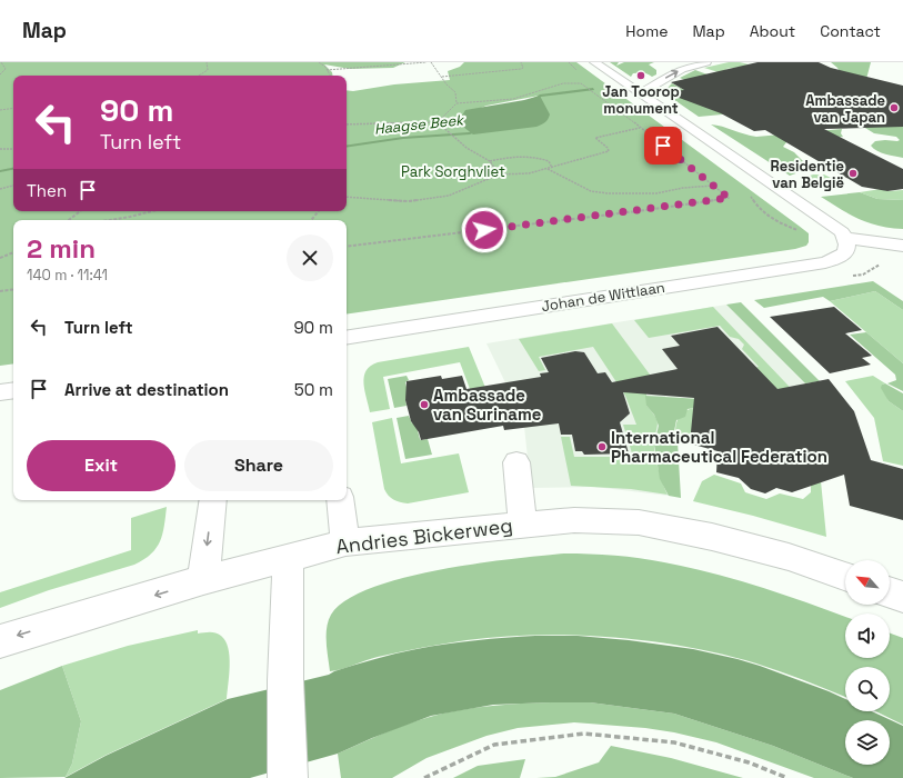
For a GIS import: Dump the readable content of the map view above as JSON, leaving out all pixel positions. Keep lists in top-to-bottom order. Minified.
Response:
{"streets":{"street":["Johan de Wittlaan","Andries Bickerweg"]},"water":["Haagse Beek"],"parks":["Park Sorghvliet"],"places":["Jan Toorop monument","Ambassade van Japan","Residentie van België","Ambassade van Suriname","International Pharmaceutical Federation"],"north":"top left","page":{"header":"Map","nav":["Home","Map","About","Contact"],"turn":["90 m","Turn left"],"then":"Then","heading":["2 min","140 m · 11:41"],"list":[{"name":"Turn left","value":"90 m"},{"name":"Arrive at destination","value":"50 m"}],"buttons":["Exit","Share"]}}
